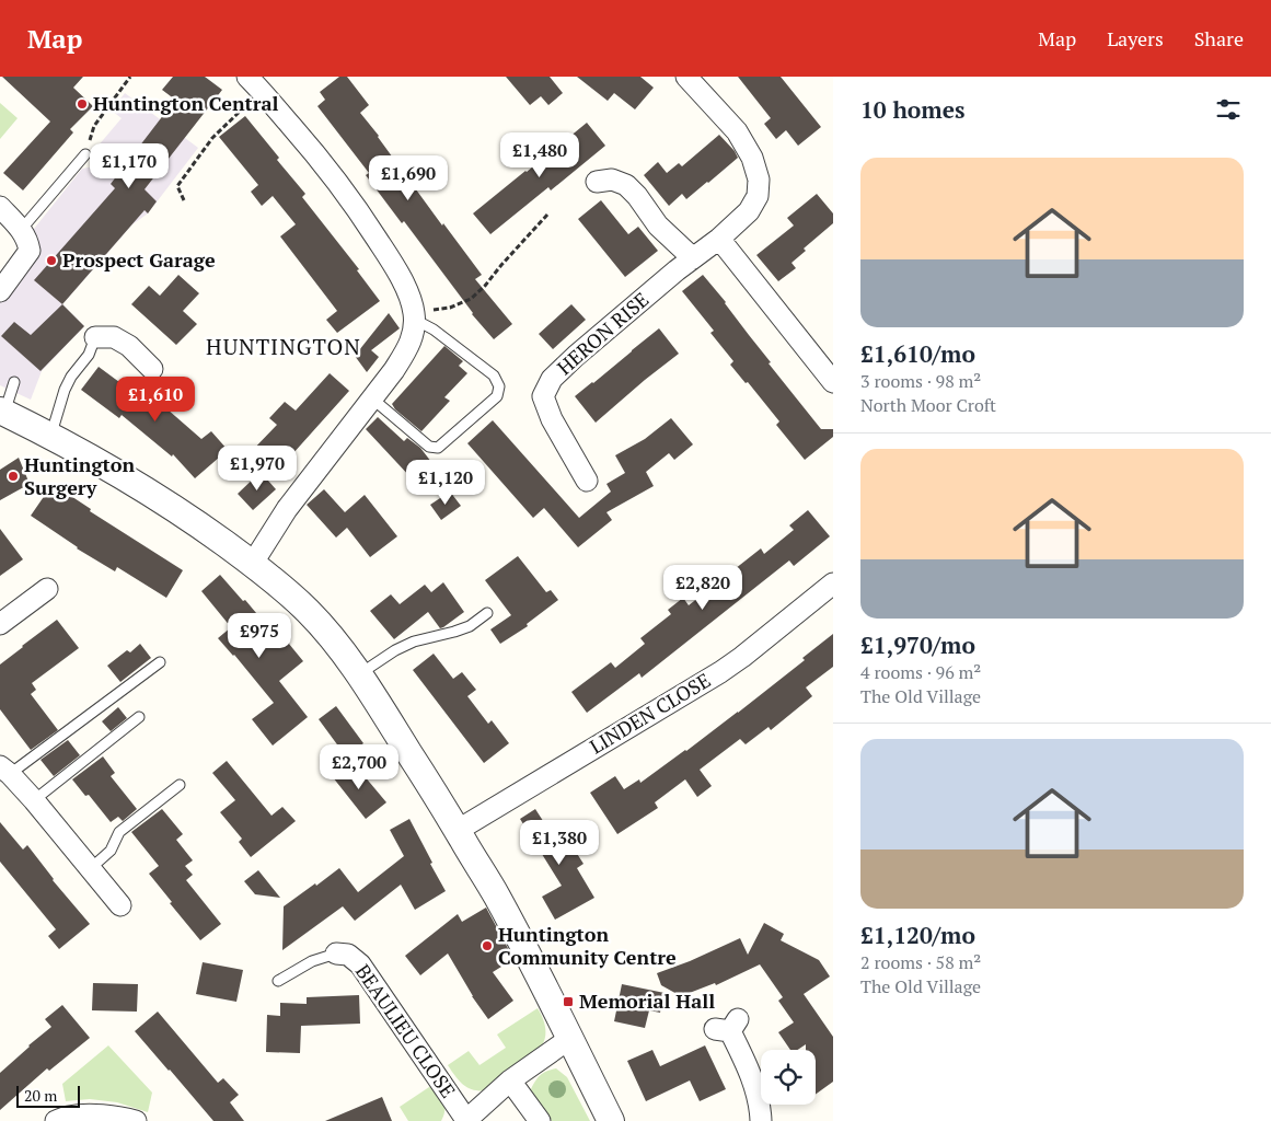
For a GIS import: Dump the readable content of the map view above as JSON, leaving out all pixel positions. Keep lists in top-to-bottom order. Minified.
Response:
{"streets":{"street":["HERON RISE","LINDEN CLOSE","BEAULIEU CLOSE"]},"districts":["HUNTINGTON"],"places":{"other":["Huntington Central","Prospect Garage","Huntington Surgery","Huntington Community Centre"],"transit":["Memorial Hall"]},"scale_bar":"20 m","page":{"header":"Map","nav":["Map","Layers","Share"],"heading":"10 homes","price":["£1,480","£1,170","£1,690","£1,610","£1,970","£1,120","£2,820","£975","£2,700","£1,380"],"list":[{"name":"£1,610/mo","note":"3 rooms · 98 m² · North Moor Croft"},{"name":"£1,970/mo","note":"4 rooms · 96 m² · The Old Village"},{"name":"£1,120/mo","note":"2 rooms · 58 m² · The Old Village"}],"scale":"20 m"}}
